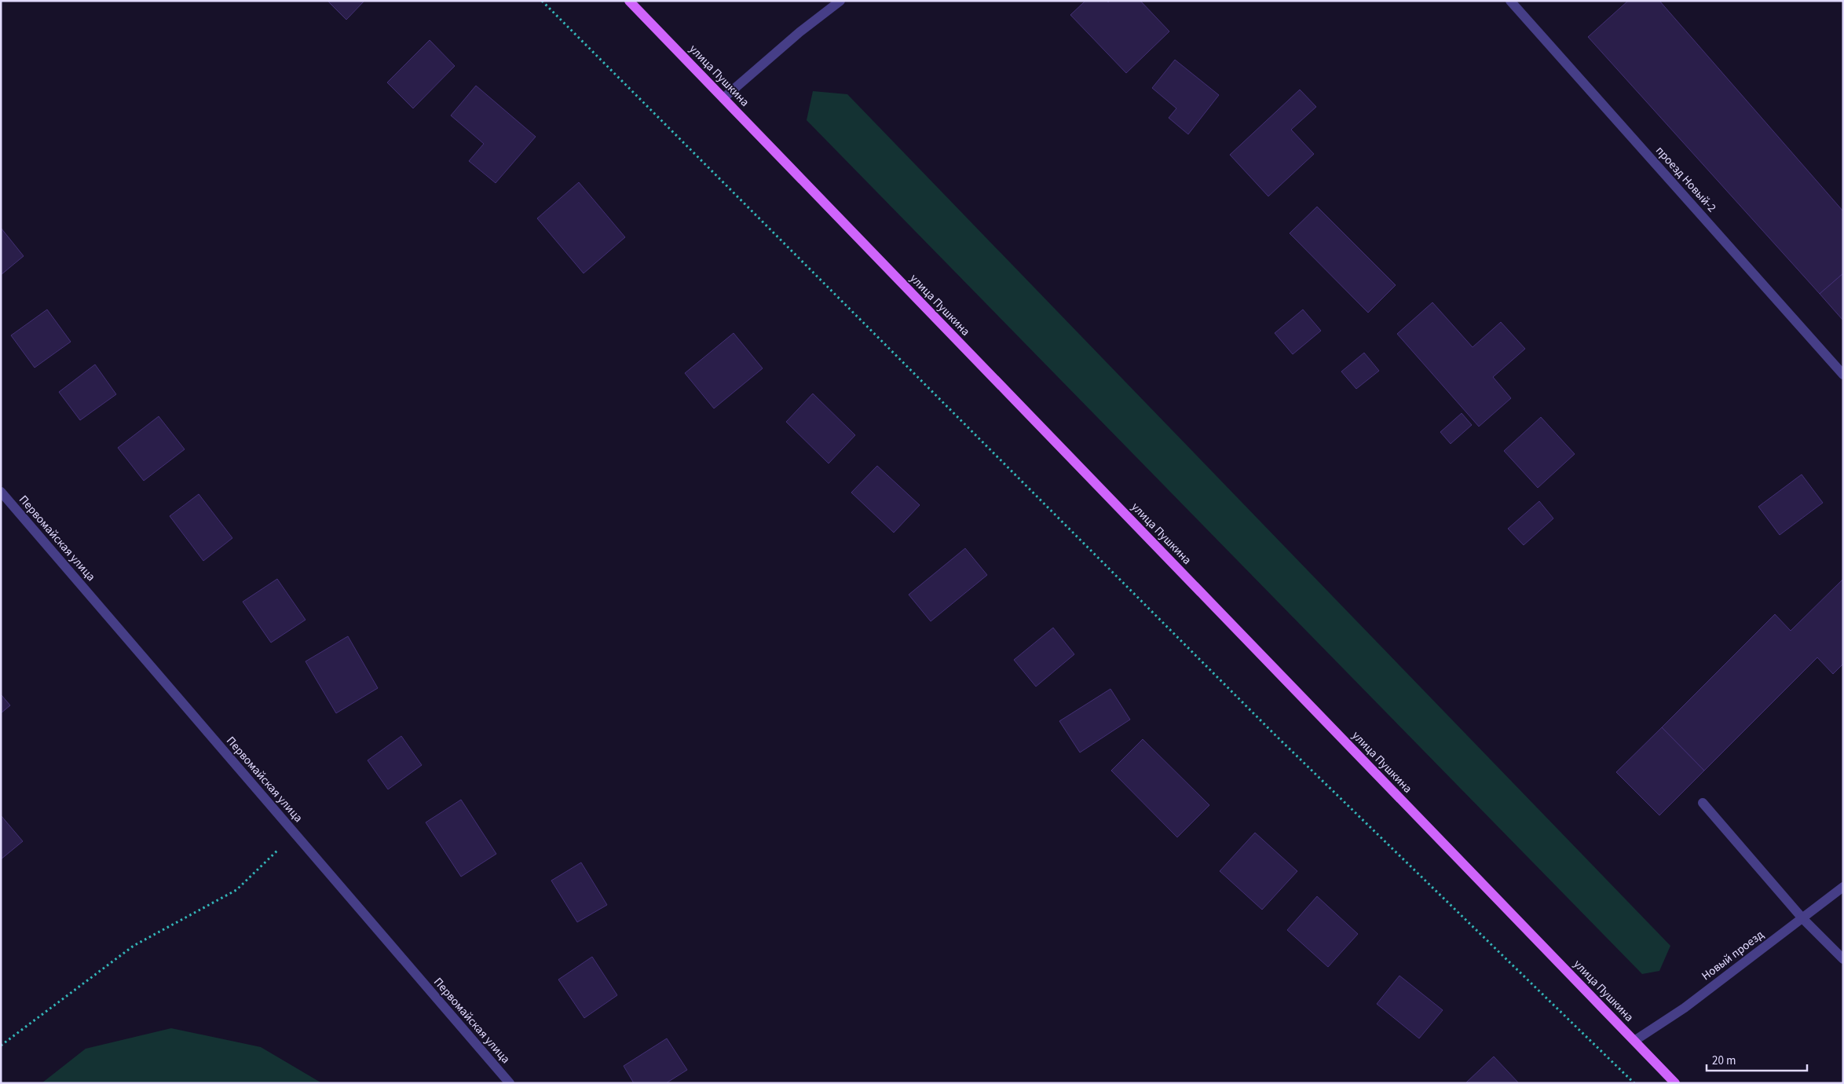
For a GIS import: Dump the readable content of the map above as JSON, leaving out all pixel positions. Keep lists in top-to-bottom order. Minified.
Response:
{"streets":{"main road":["улица Пушкина"],"street":["проезд Новый-2","Первомайская улица","Новый проезд"]},"crossings":[["улица Пушкина","Новый проезд"]],"scale_bar":"20 m"}
